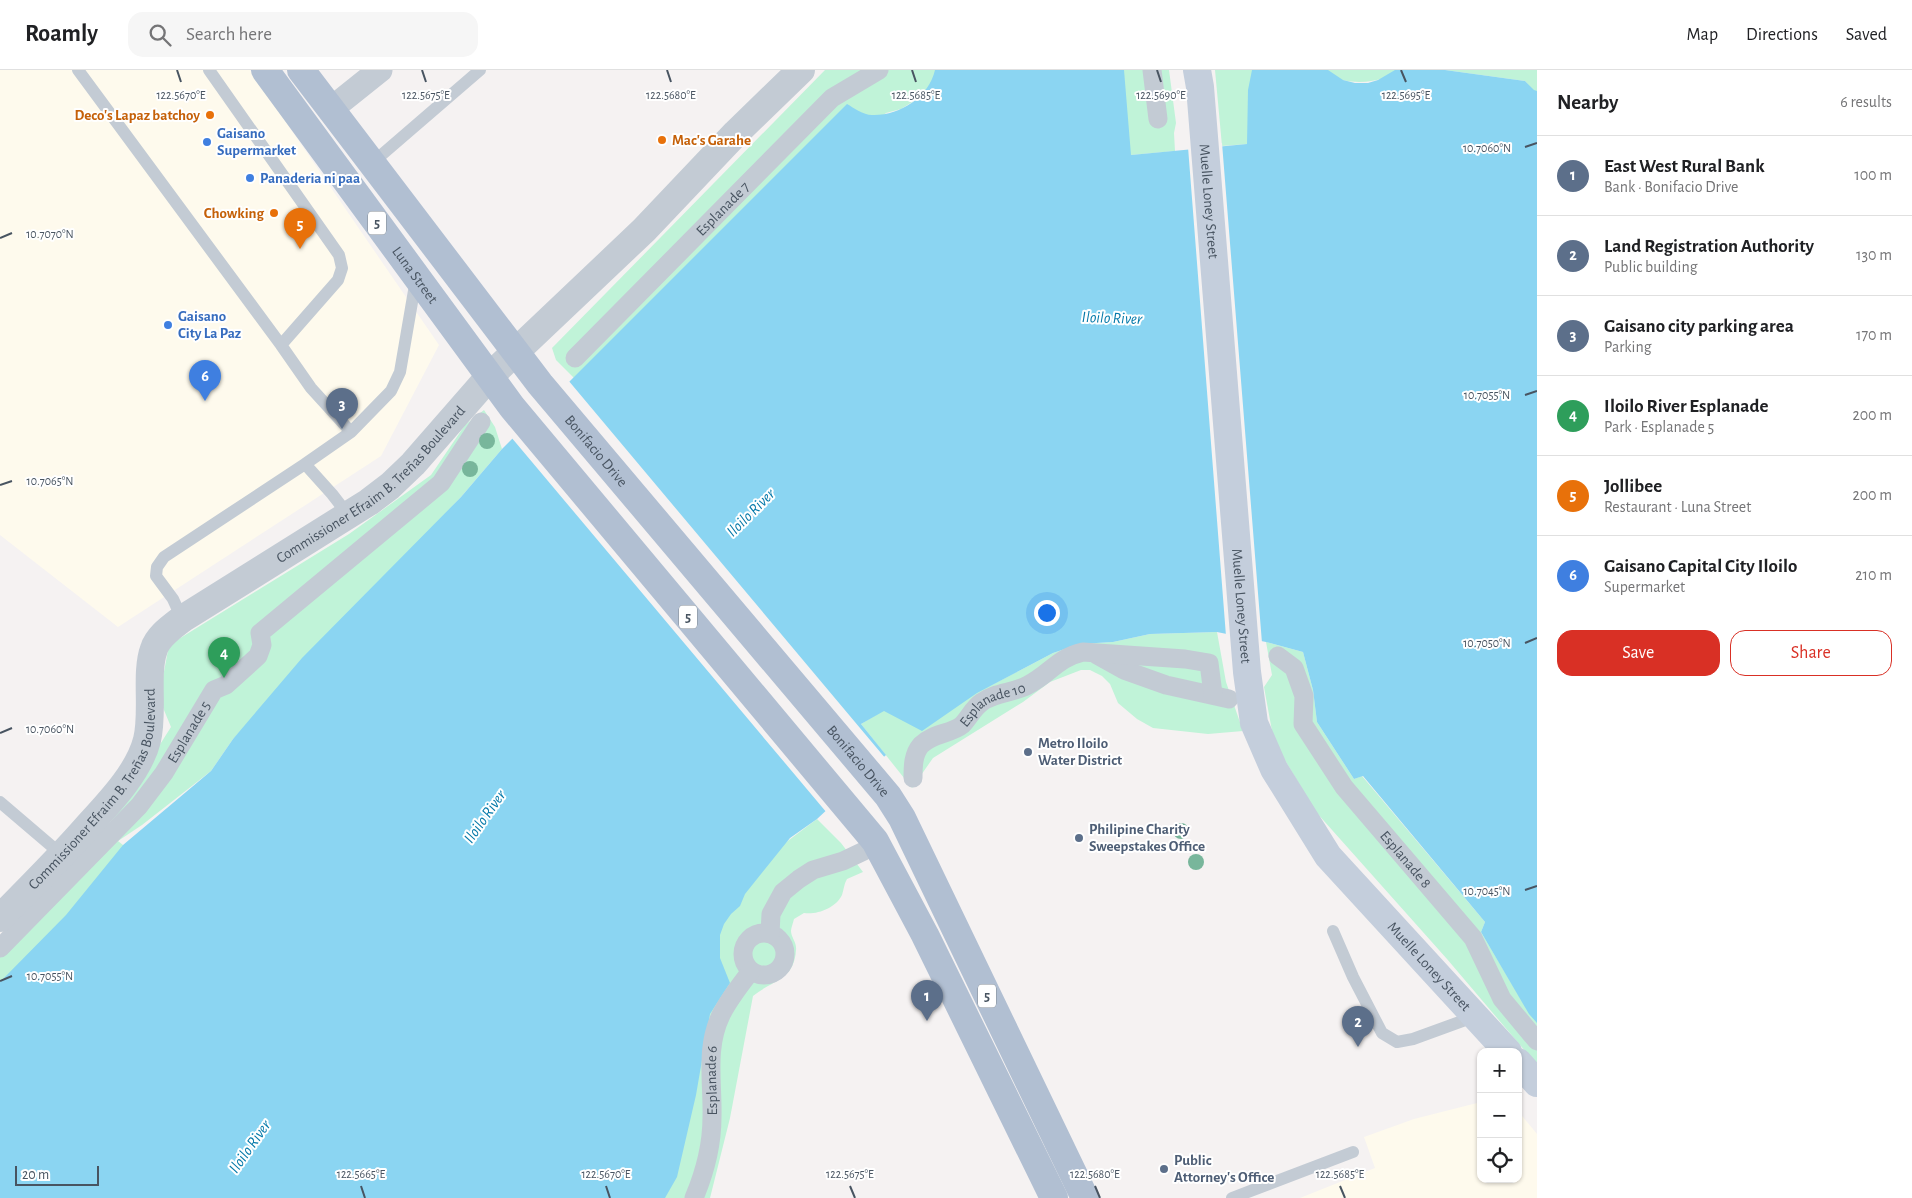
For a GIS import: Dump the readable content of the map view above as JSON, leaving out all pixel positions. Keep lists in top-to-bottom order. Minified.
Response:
{"streets":{"main road":["Muelle Loney Street","5","Luna Street","Bonifacio Drive"],"street":["Esplanade 7","Commissioner Efraim B. Treñas Boulevard","Esplanade 10","Esplanade 5","Esplanade 8","Esplanade 6"]},"crossings":[["5","Bonifacio Drive"],["5","Commissioner Efraim B. Treñas Boulevard"],["Luna Street","Commissioner Efraim B. Treñas Boulevard"],["Bonifacio Drive","Commissioner Efraim B. Treñas Boulevard"]],"water":["Iloilo River"],"places":["Deco's Lapaz batchoy","Mac's Garahe","Gaisano Supermarket","Panaderia ni paa","Chowking","Gaisano City La Paz","Metro Iloilo Water District","Philipine Charity Sweepstakes Office","Public Attorney's Office"],"scale_bar":"20 m","page":{"header":"Roamly","search":"Search here","nav":["Map","Directions","Saved"],"heading":["Nearby","6 results"],"list":[{"mark":"1","name":"East West Rural Bank","note":"Bank · Bonifacio Drive","value":"100 m"},{"mark":"2","name":"Land Registration Authority","note":"Public building","value":"130 m"},{"mark":"3","name":"Gaisano city parking area","note":"Parking","value":"170 m"},{"mark":"4","name":"Iloilo River Esplanade","note":"Park · Esplanade 5","value":"200 m"},{"mark":"5","name":"Jollibee","note":"Restaurant · Luna Street","value":"200 m"},{"mark":"6","name":"Gaisano Capital City Iloilo","note":"Supermarket","value":"210 m"}],"pins":["5","6","3","4","1","2"],"buttons":["Save","Share"],"map_buttons":["+","−"],"scale":"20 m"},"coordinates":["122.5670°E","122.5675°E","122.5680°E","122.5685°E","122.5690°E","122.5695°E","10.7060°N","10.7070°N","10.7055°N","10.7065°N","10.7050°N","10.7045°N","122.5665°E"]}
